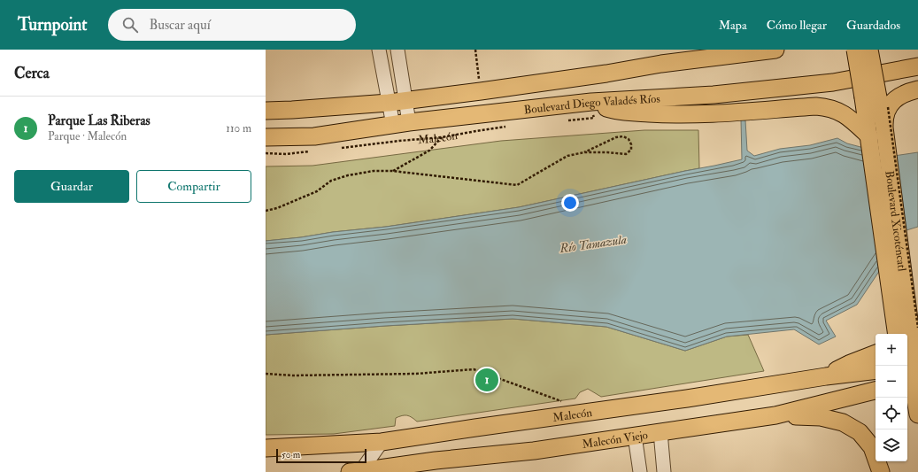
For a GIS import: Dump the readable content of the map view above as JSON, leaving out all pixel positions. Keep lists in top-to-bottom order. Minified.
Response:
{"streets":{"main road":["Boulevard Diego Valadés Ríos","Malecón","Boulevard Xicoténcatl","Malecón Viejo"]},"water":["Río Tamazula"],"scale_bar":"50 m","page":{"header":"Turnpoint","search":"Buscar aquí","nav":["Mapa","Cómo llegar","Guardados"],"heading":"Cerca","list":[{"mark":"1","name":"Parque Las Riberas","note":"Parque · Malecón","value":"110 m"}],"buttons":["Guardar","Compartir"],"map_buttons":["+","−"],"pins":"1","scale":"50 m"}}
